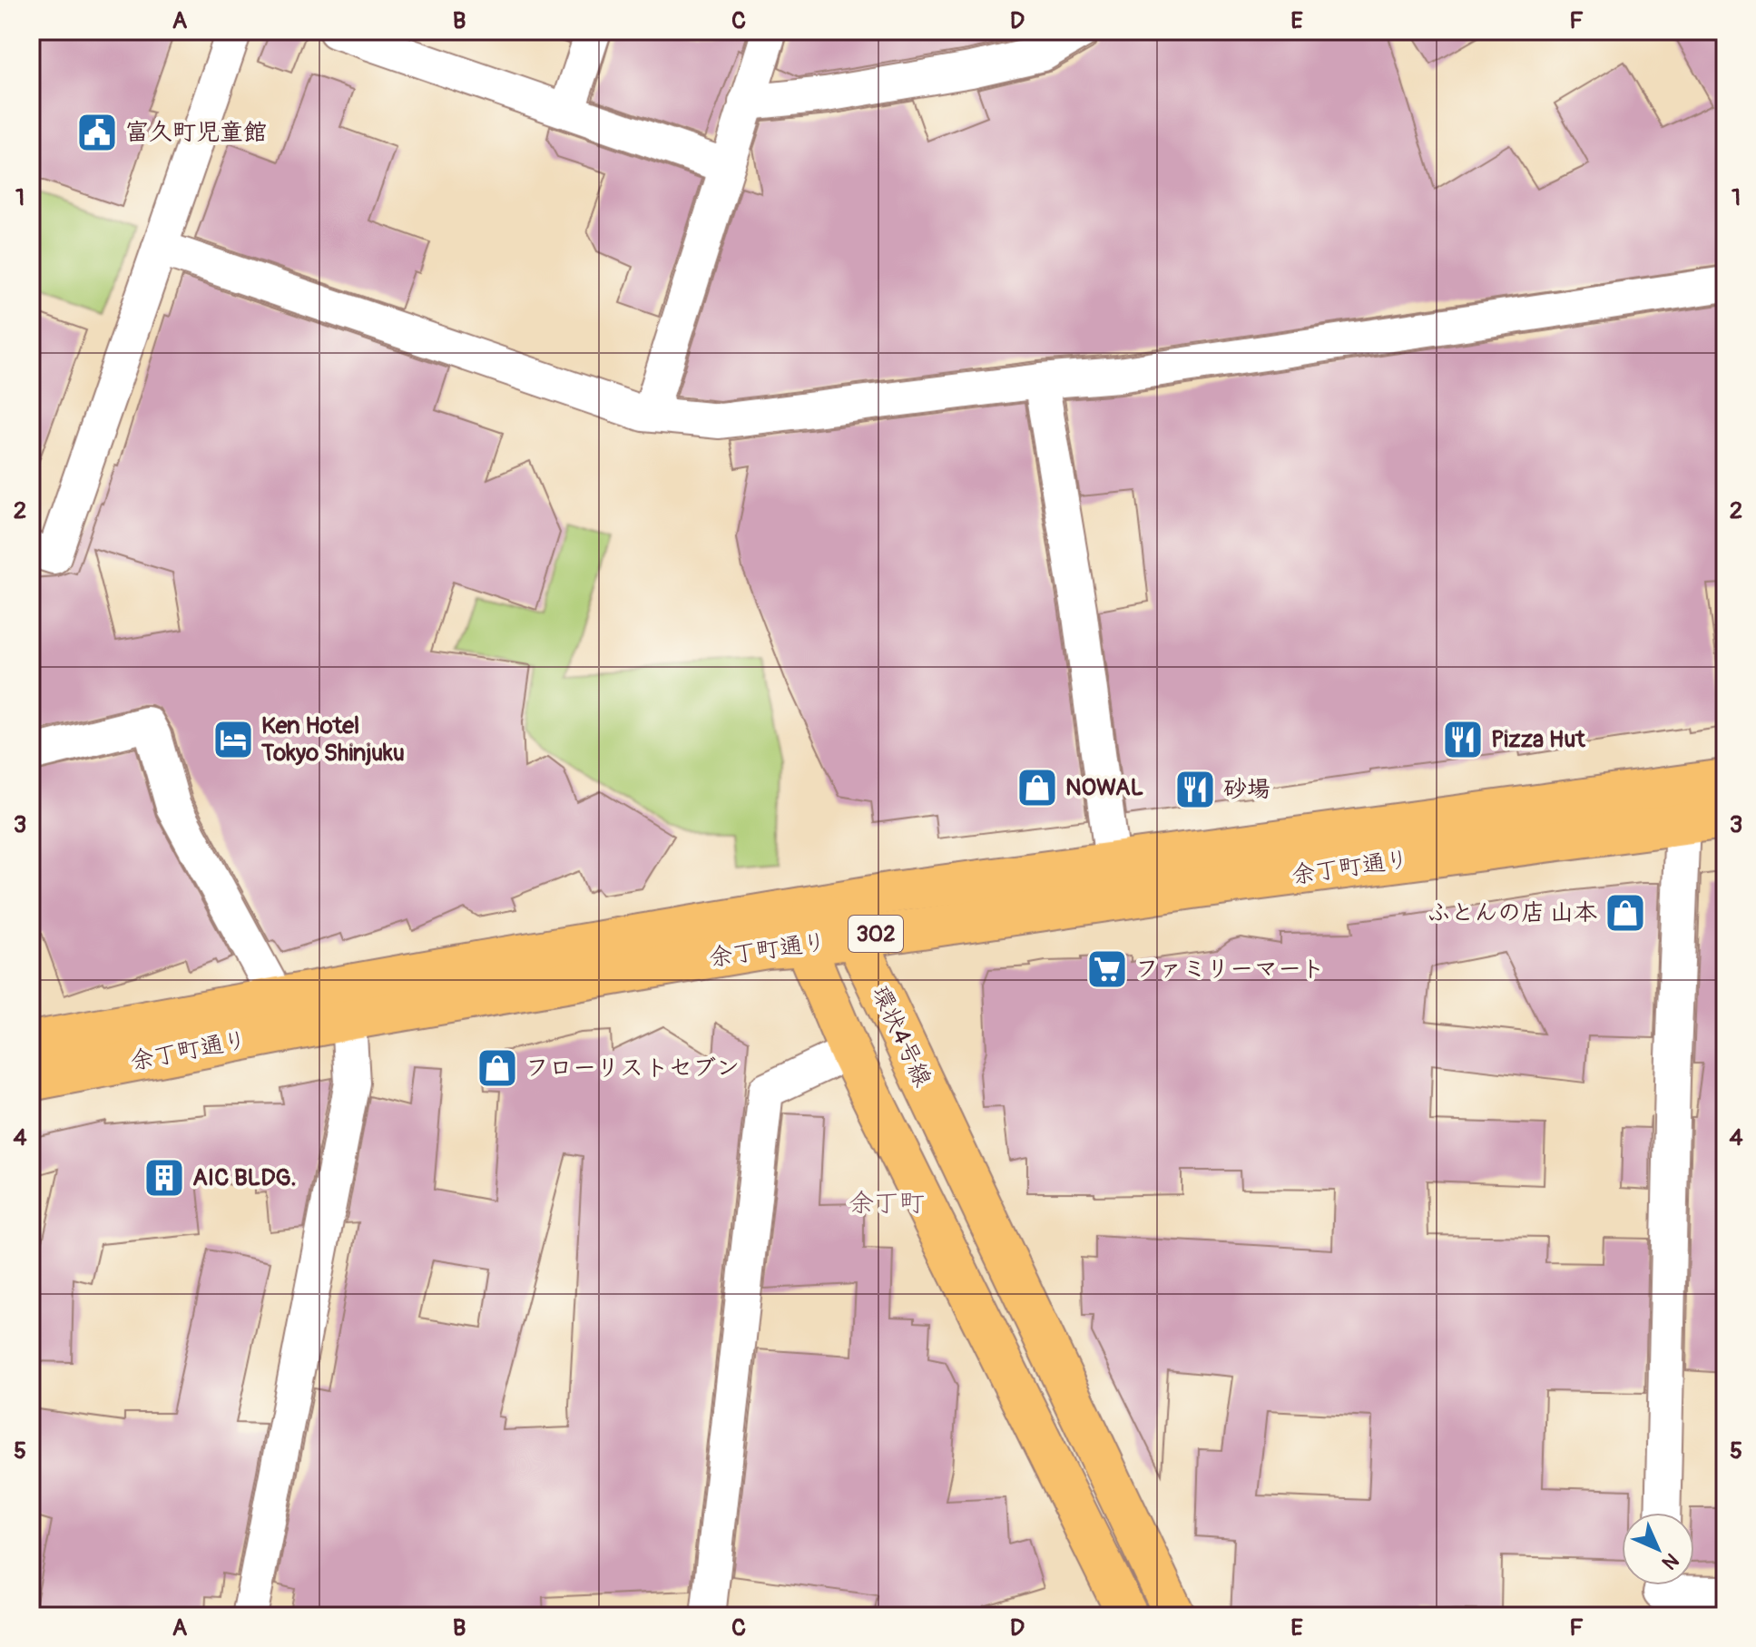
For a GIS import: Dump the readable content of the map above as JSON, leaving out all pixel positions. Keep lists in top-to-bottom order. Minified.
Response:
{"streets":{"main road":["余丁町通り","302","環状4号線"]},"crossings":[["余丁町通り","環状4号線"]],"districts":["余丁町"],"places":{"public building":["富久町児童館"],"hotel":["Ken Hotel Tokyo Shinjuku"],"restaurant":["Pizza Hut","砂場"],"shop":["NOWAL","ふとんの店 山本","フローリストセブン"],"supermarket":["ファミリーマート"],"building":["AIC BLDG."]},"north":"bottom right","grid":{"columns":["A","B","C","D","E","F"],"rows":["1","2","3","4","5"]}}
